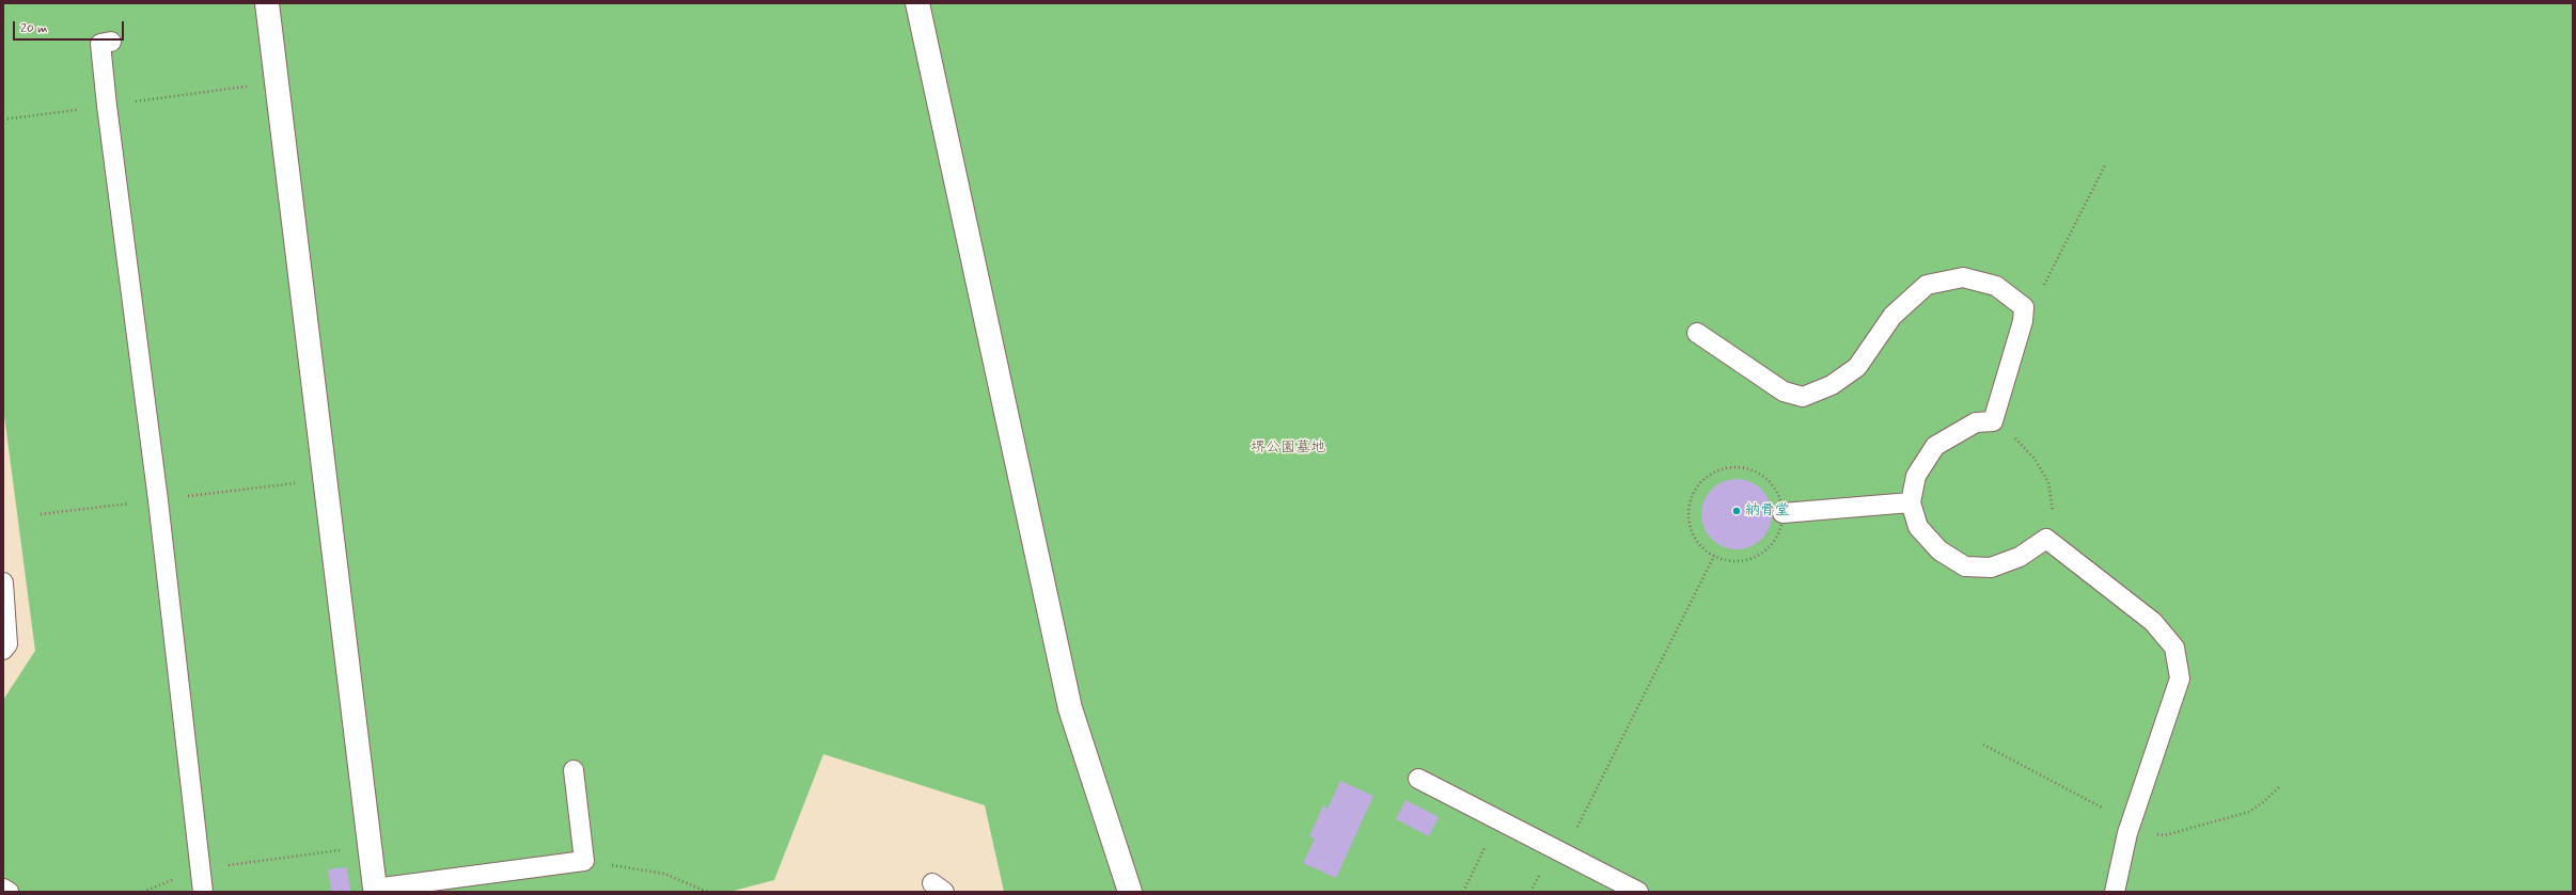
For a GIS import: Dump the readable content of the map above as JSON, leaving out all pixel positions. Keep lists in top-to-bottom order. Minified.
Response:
{"parks":["堺公園墓地"],"places":["納骨堂"],"scale_bar":"20 m"}
